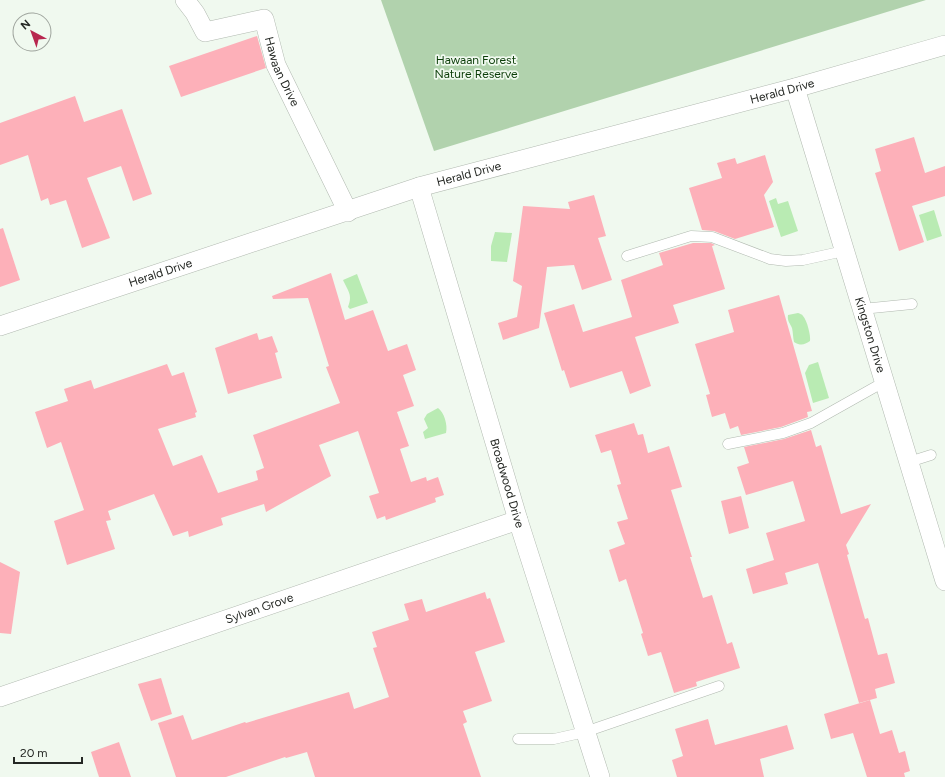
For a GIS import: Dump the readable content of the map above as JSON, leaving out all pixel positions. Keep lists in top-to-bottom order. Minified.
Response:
{"streets":{"street":["Hawaan Drive","Herald Drive","Kingston Drive","Broadwood Drive","Sylvan Grove"]},"crossings":[["Hawaan Drive","Herald Drive"],["Herald Drive","Kingston Drive"],["Herald Drive","Broadwood Drive"],["Broadwood Drive","Sylvan Grove"]],"parks":["Hawaan Forest Nature Reserve"],"scale_bar":"20 m","north":"top left"}
